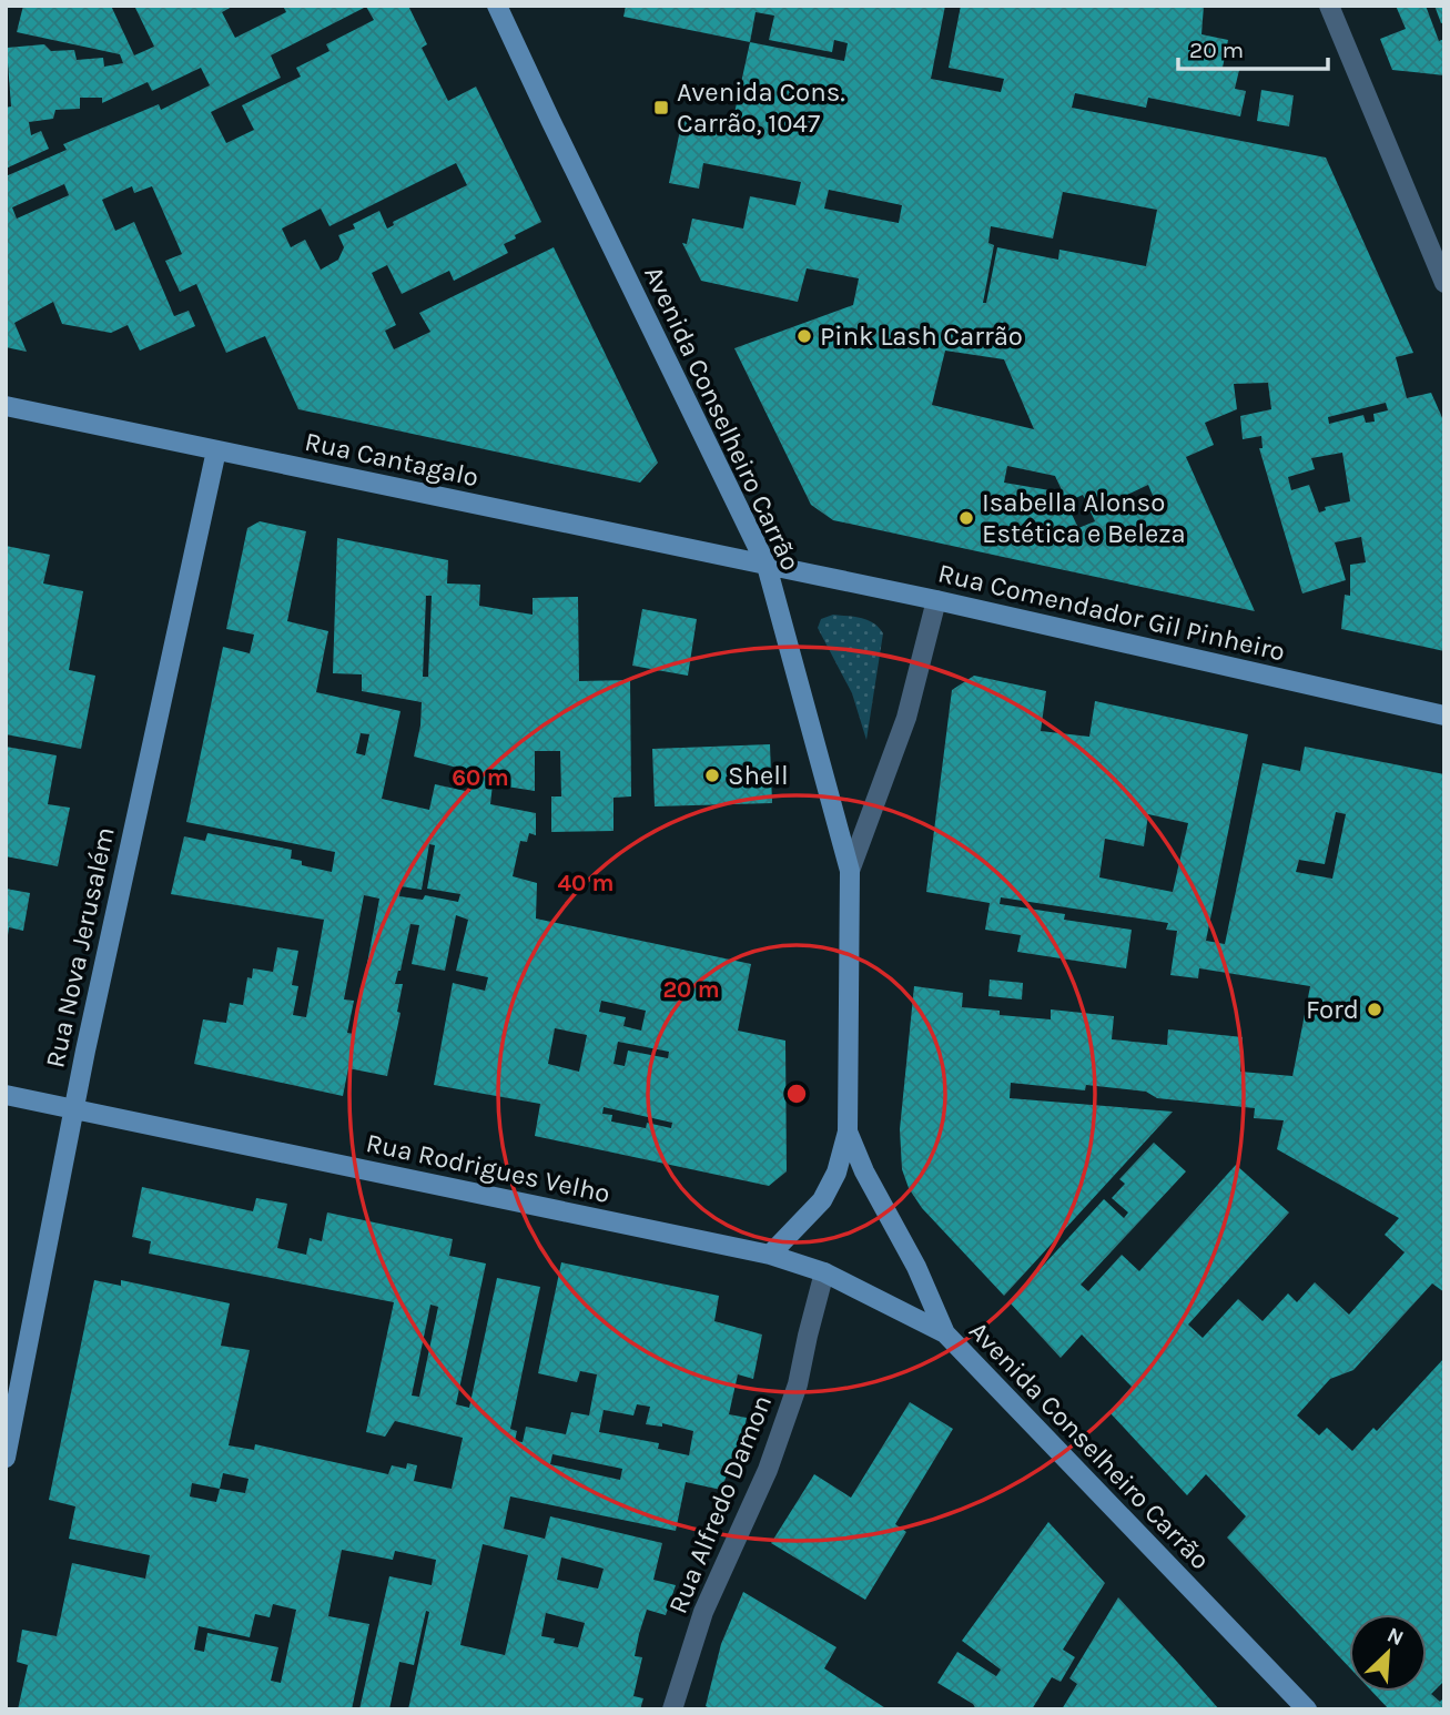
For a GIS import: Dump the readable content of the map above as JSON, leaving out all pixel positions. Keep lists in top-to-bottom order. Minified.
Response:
{"streets":{"main road":["Avenida Conselheiro Carrão","Rua Cantagalo","Rua Comendador Gil Pinheiro","Rua Nova Jerusalém","Rua Rodrigues Velho"],"street":["Rua Alfredo Damon"]},"crossings":[["Avenida Conselheiro Carrão","Rua Cantagalo"],["Avenida Conselheiro Carrão","Rua Comendador Gil Pinheiro"],["Avenida Conselheiro Carrão","Rua Rodrigues Velho"],["Rua Cantagalo","Rua Comendador Gil Pinheiro"],["Rua Cantagalo","Rua Nova Jerusalém"],["Rua Nova Jerusalém","Rua Rodrigues Velho"],["Rua Rodrigues Velho","Rua Alfredo Damon"]],"places":{"transit":["Avenida Cons. Carrão, 1047"],"other":["Pink Lash Carrão","Isabella Alonso Estética e Beleza","Shell","Ford"]},"scale_bar":"20 m","north":"top right","rings":["60 m","40 m","20 m"]}
